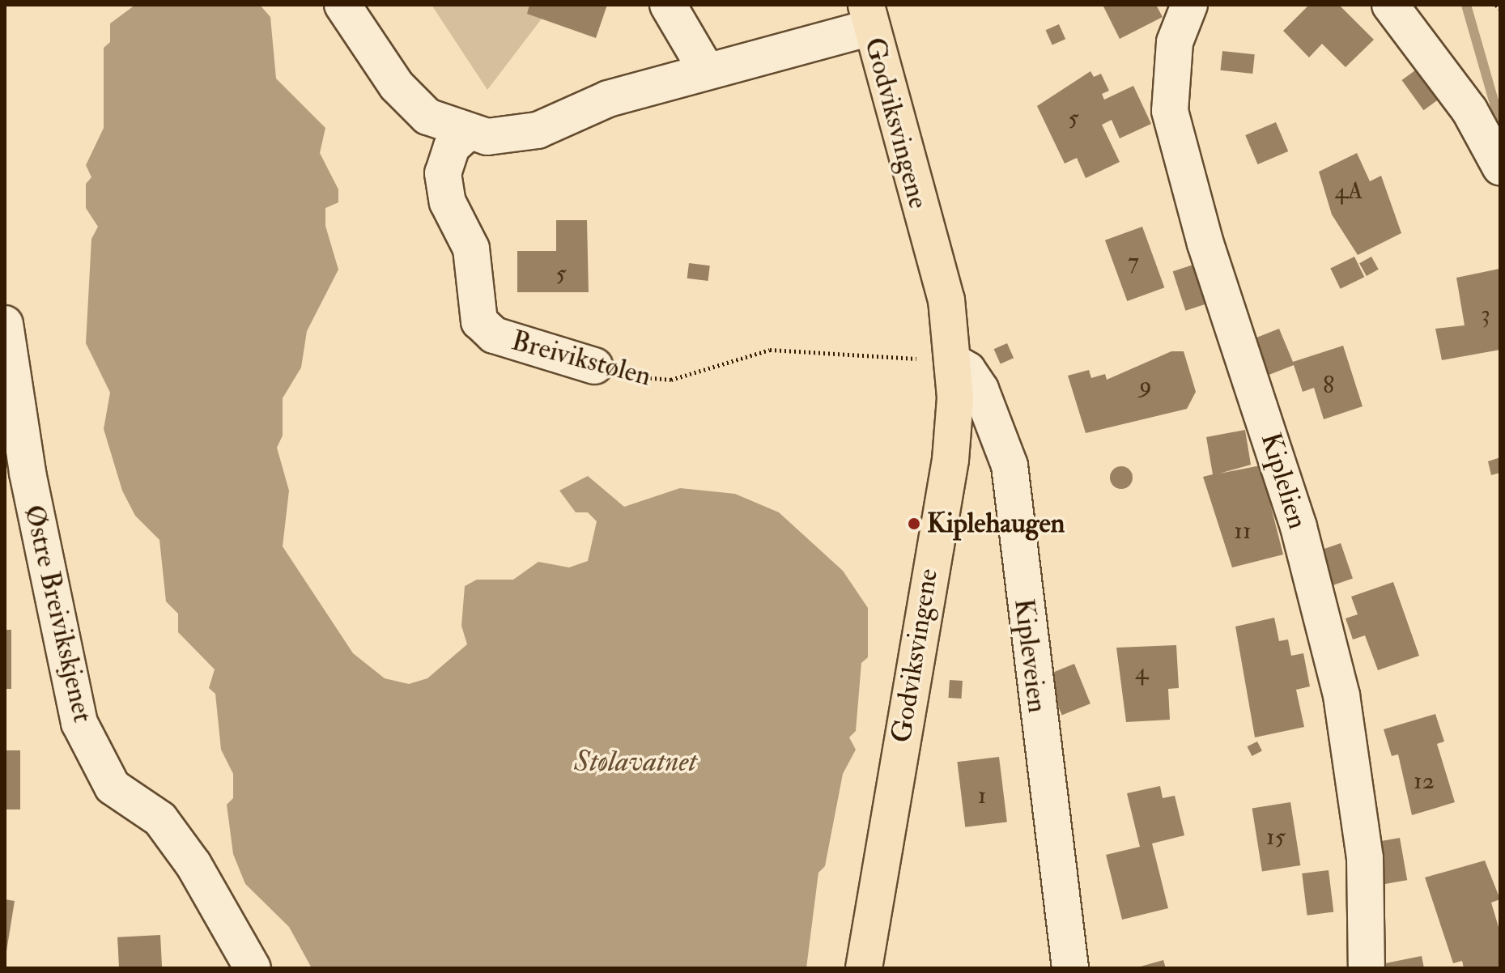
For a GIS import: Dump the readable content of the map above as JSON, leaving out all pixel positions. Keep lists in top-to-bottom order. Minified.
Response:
{"streets":{"main road":["Godviksvingene"],"street":["Breivikstølen","Kiplelien","Østre Breivikskjenet","Kipleveien"]},"crossings":[["Godviksvingene","Breivikstølen"],["Godviksvingene","Kipleveien"],["Breivikstølen","Kipleveien"]],"water":["Stølavatnet"],"places":["Kiplehaugen"],"house_numbers":["5","4A","7","5","3","9","8","11","4","12","1","15"]}
